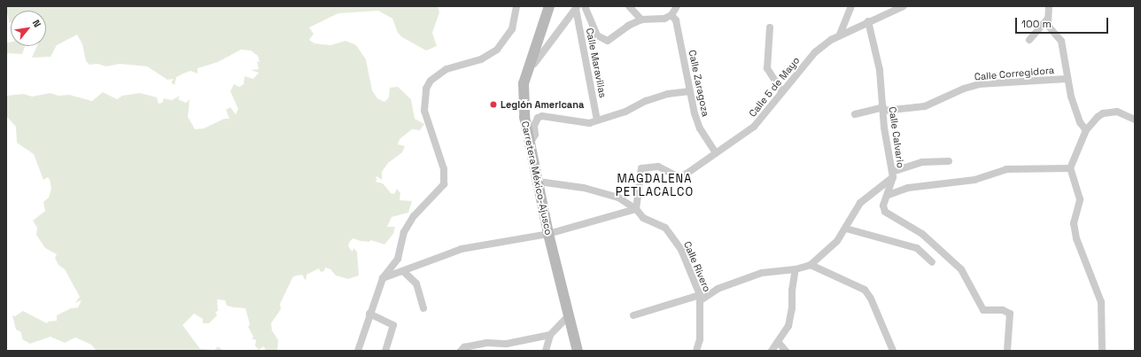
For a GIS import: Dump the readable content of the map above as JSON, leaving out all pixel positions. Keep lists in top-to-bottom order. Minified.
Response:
{"streets":{"main road":["Carretera México-Ajusco"],"street":["Calle Maravillas","Calle Corregidora","Calle Zaragoza","Calle 5 de Mayo","Calle Calvario","Calle Rivero"]},"crossings":[["Calle Corregidora","Calle Calvario"],["Calle Zaragoza","Calle 5 de Mayo"],["Calle 5 de Mayo","Calle Calvario"],["Calle 5 de Mayo","Calle Rivero"],["Carretera México-Ajusco","Calle Rivero"]],"districts":["MAGDALENA PETLACALCO"],"places":["Legión Americana"],"scale_bar":"100 m","north":"top right"}
